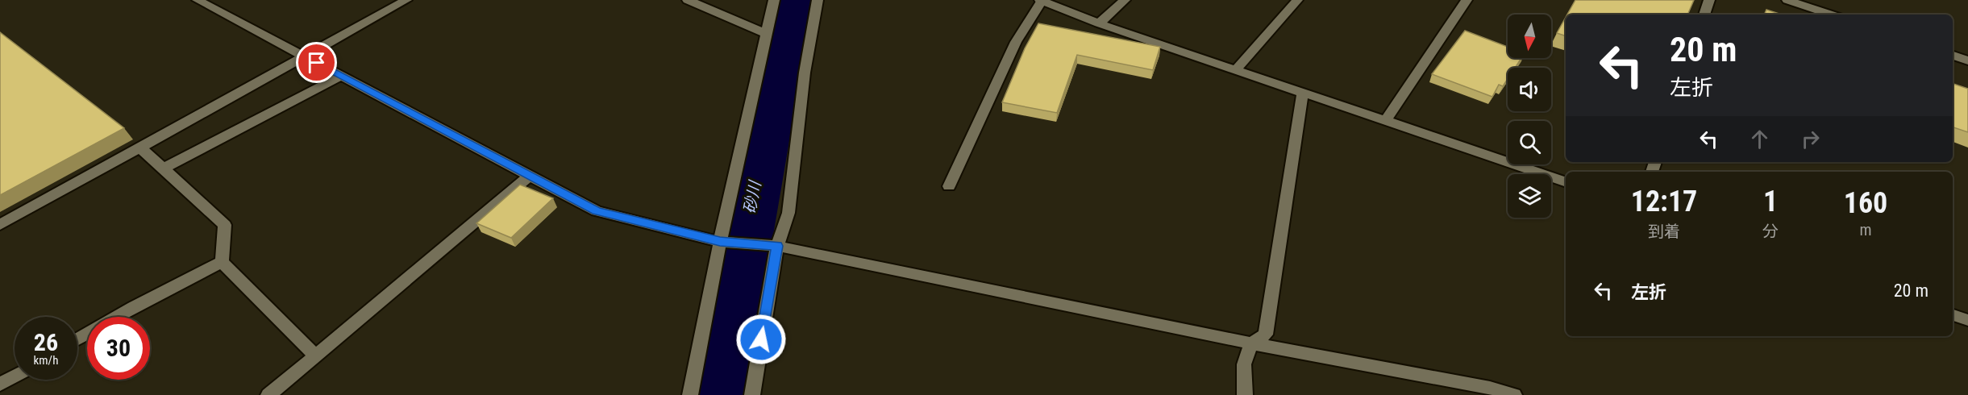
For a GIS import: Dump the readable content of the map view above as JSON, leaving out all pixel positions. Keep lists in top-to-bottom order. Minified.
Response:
{"water":["砂川"],"north":"bottom","page":{"turn":["20 m","左折"],"eta":["12:17","到着","1","分","160","m"],"list":[{"name":"左折","value":"20 m"}],"speed":"26 km/h","limit":"30"}}
